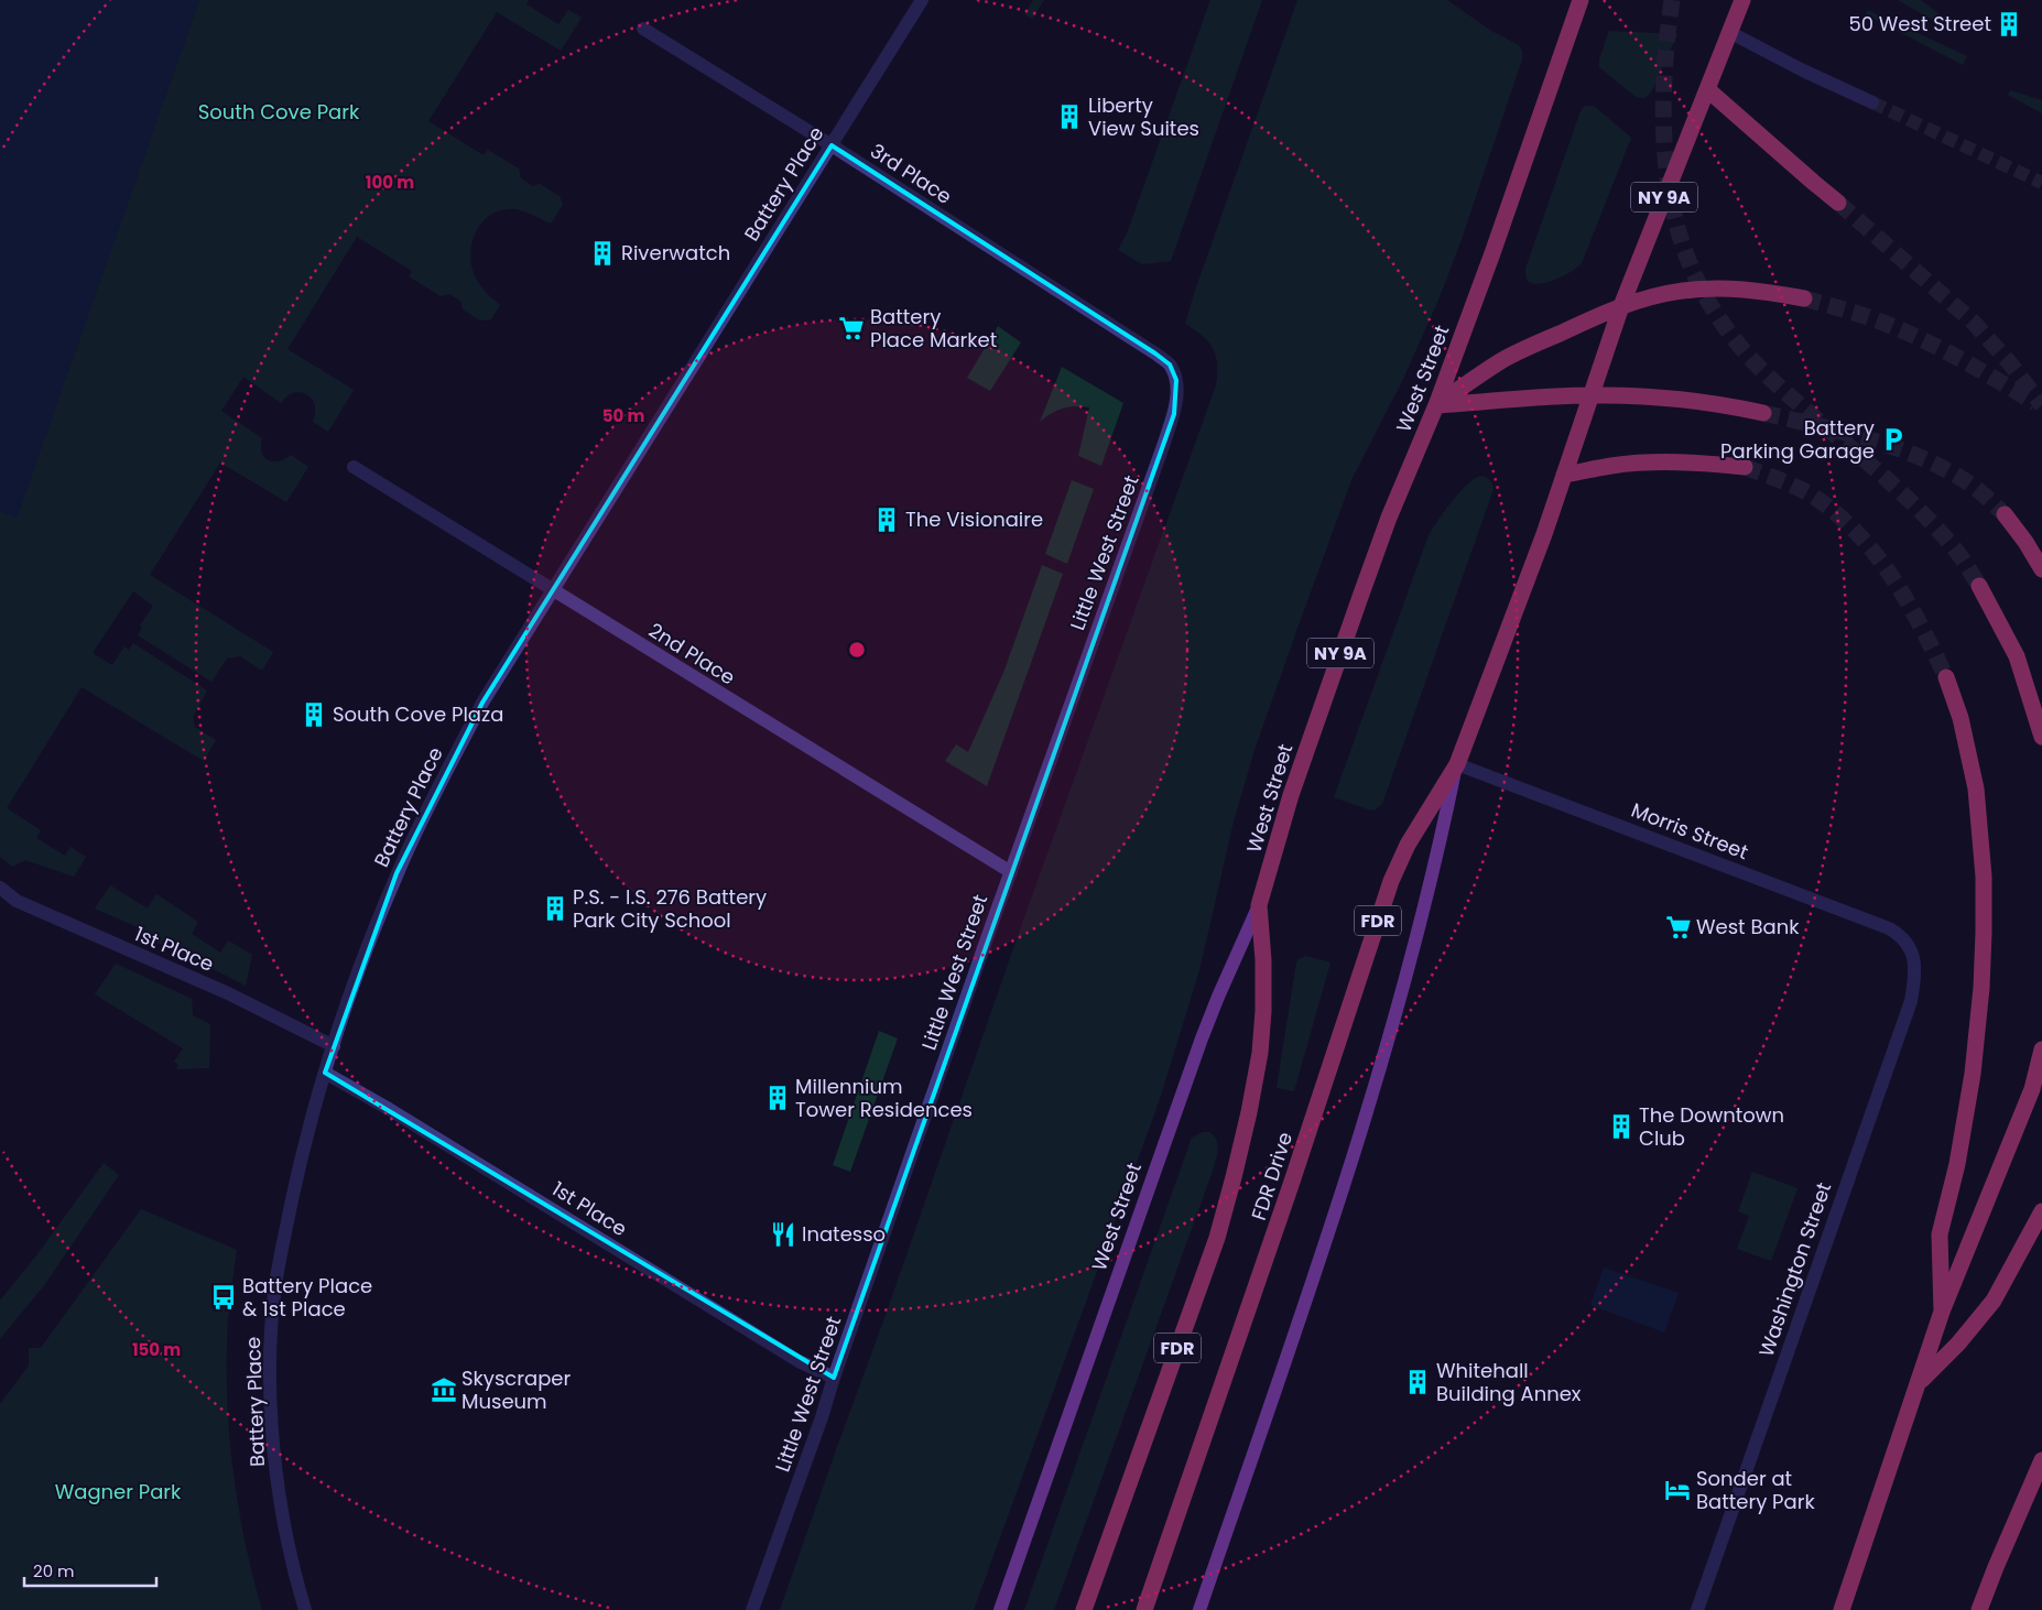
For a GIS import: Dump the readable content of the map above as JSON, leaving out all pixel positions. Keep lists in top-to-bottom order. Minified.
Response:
{"streets":{"highway":["NY 9A","West Street","FDR","FDR Drive"],"street":["3rd Place","Battery Place","Little West Street","2nd Place","Morris Street","1st Place","Washington Street"]},"crossings":[["3rd Place","Battery Place"],["3rd Place","Little West Street"],["Battery Place","2nd Place"],["Battery Place","1st Place"],["NY 9A","Morris Street"],["NY 9A","FDR Drive"],["West Street","FDR Drive"],["Little West Street","2nd Place"],["Little West Street","1st Place"],["Morris Street","FDR Drive"],["Morris Street","Washington Street"]],"parks":["South Cove Park","Wagner Park"],"places":{"building":["50 West Street","Liberty View Suites","Riverwatch","The Visionaire","South Cove Plaza","P.S. - I.S. 276 Battery Park City School","Millennium Tower Residences","The Downtown Club","Whitehall Building Annex"],"supermarket":["Battery Place Market","West Bank"],"parking":["Battery Parking Garage"],"restaurant":["Inatesso"],"bus stop":["Battery Place & 1st Place"],"museum":["Skyscraper Museum"],"hotel":["Sonder at Battery Park"]},"scale_bar":"20 m","rings":["100 m","50 m","150 m"]}
